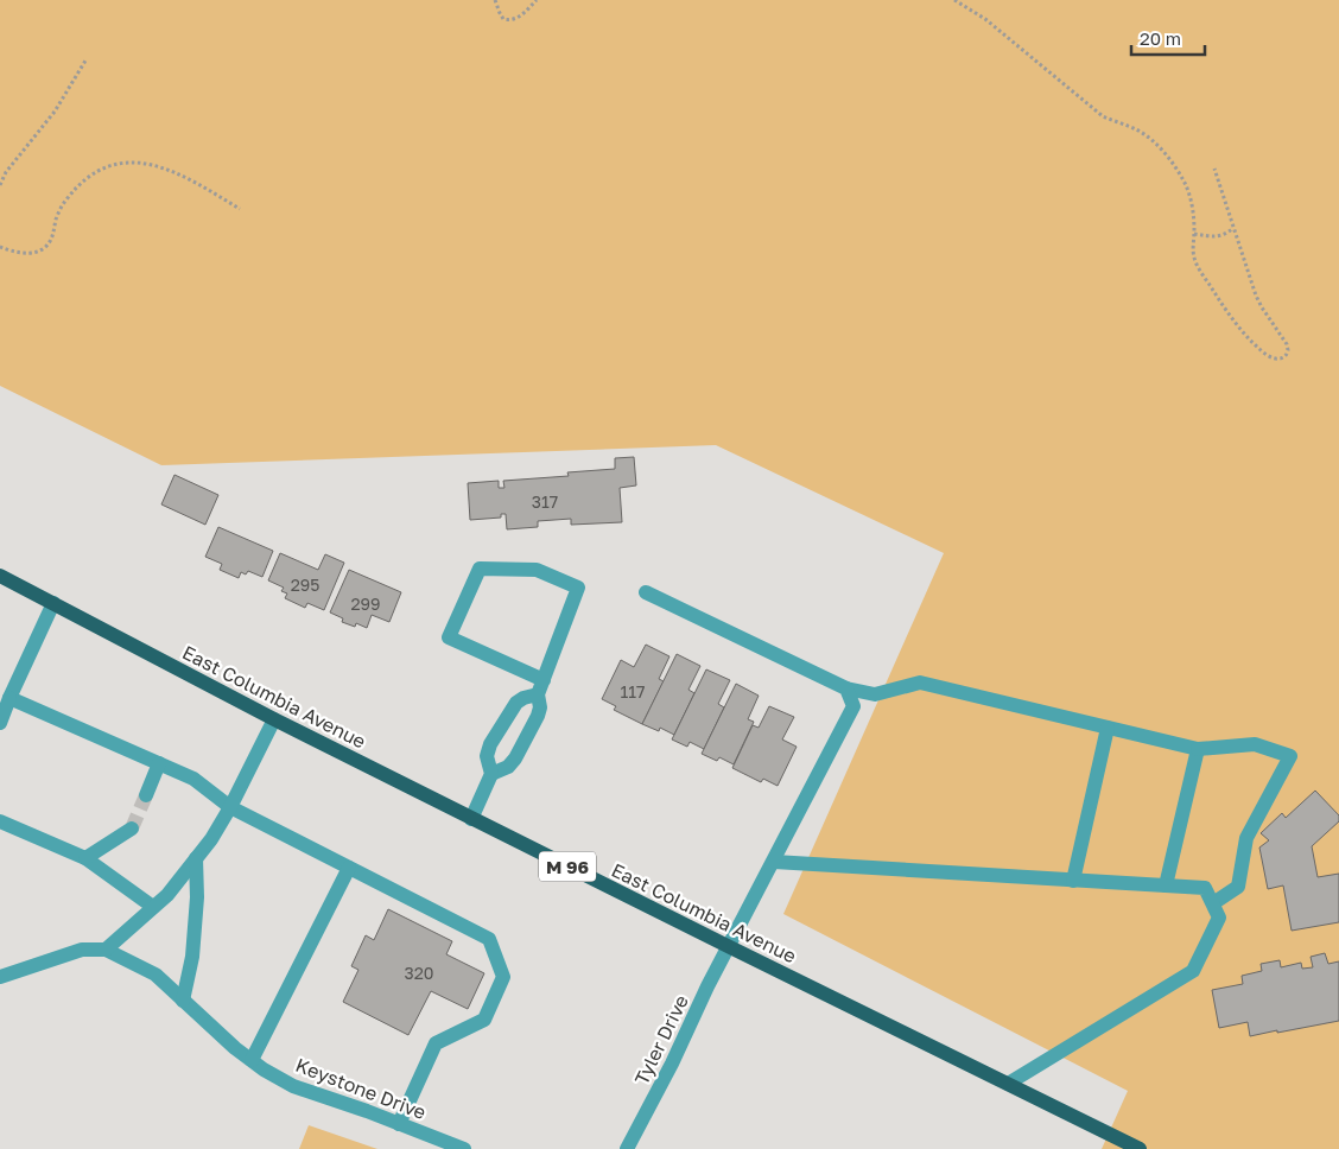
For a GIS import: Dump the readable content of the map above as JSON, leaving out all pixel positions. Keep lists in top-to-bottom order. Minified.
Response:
{"streets":{"main road":["East Columbia Avenue","M 96"],"street":["Tyler Drive","Keystone Drive"]},"crossings":[["East Columbia Avenue","Tyler Drive"]],"house_numbers":["317","295","299","117","320"],"scale_bar":"20 m"}
